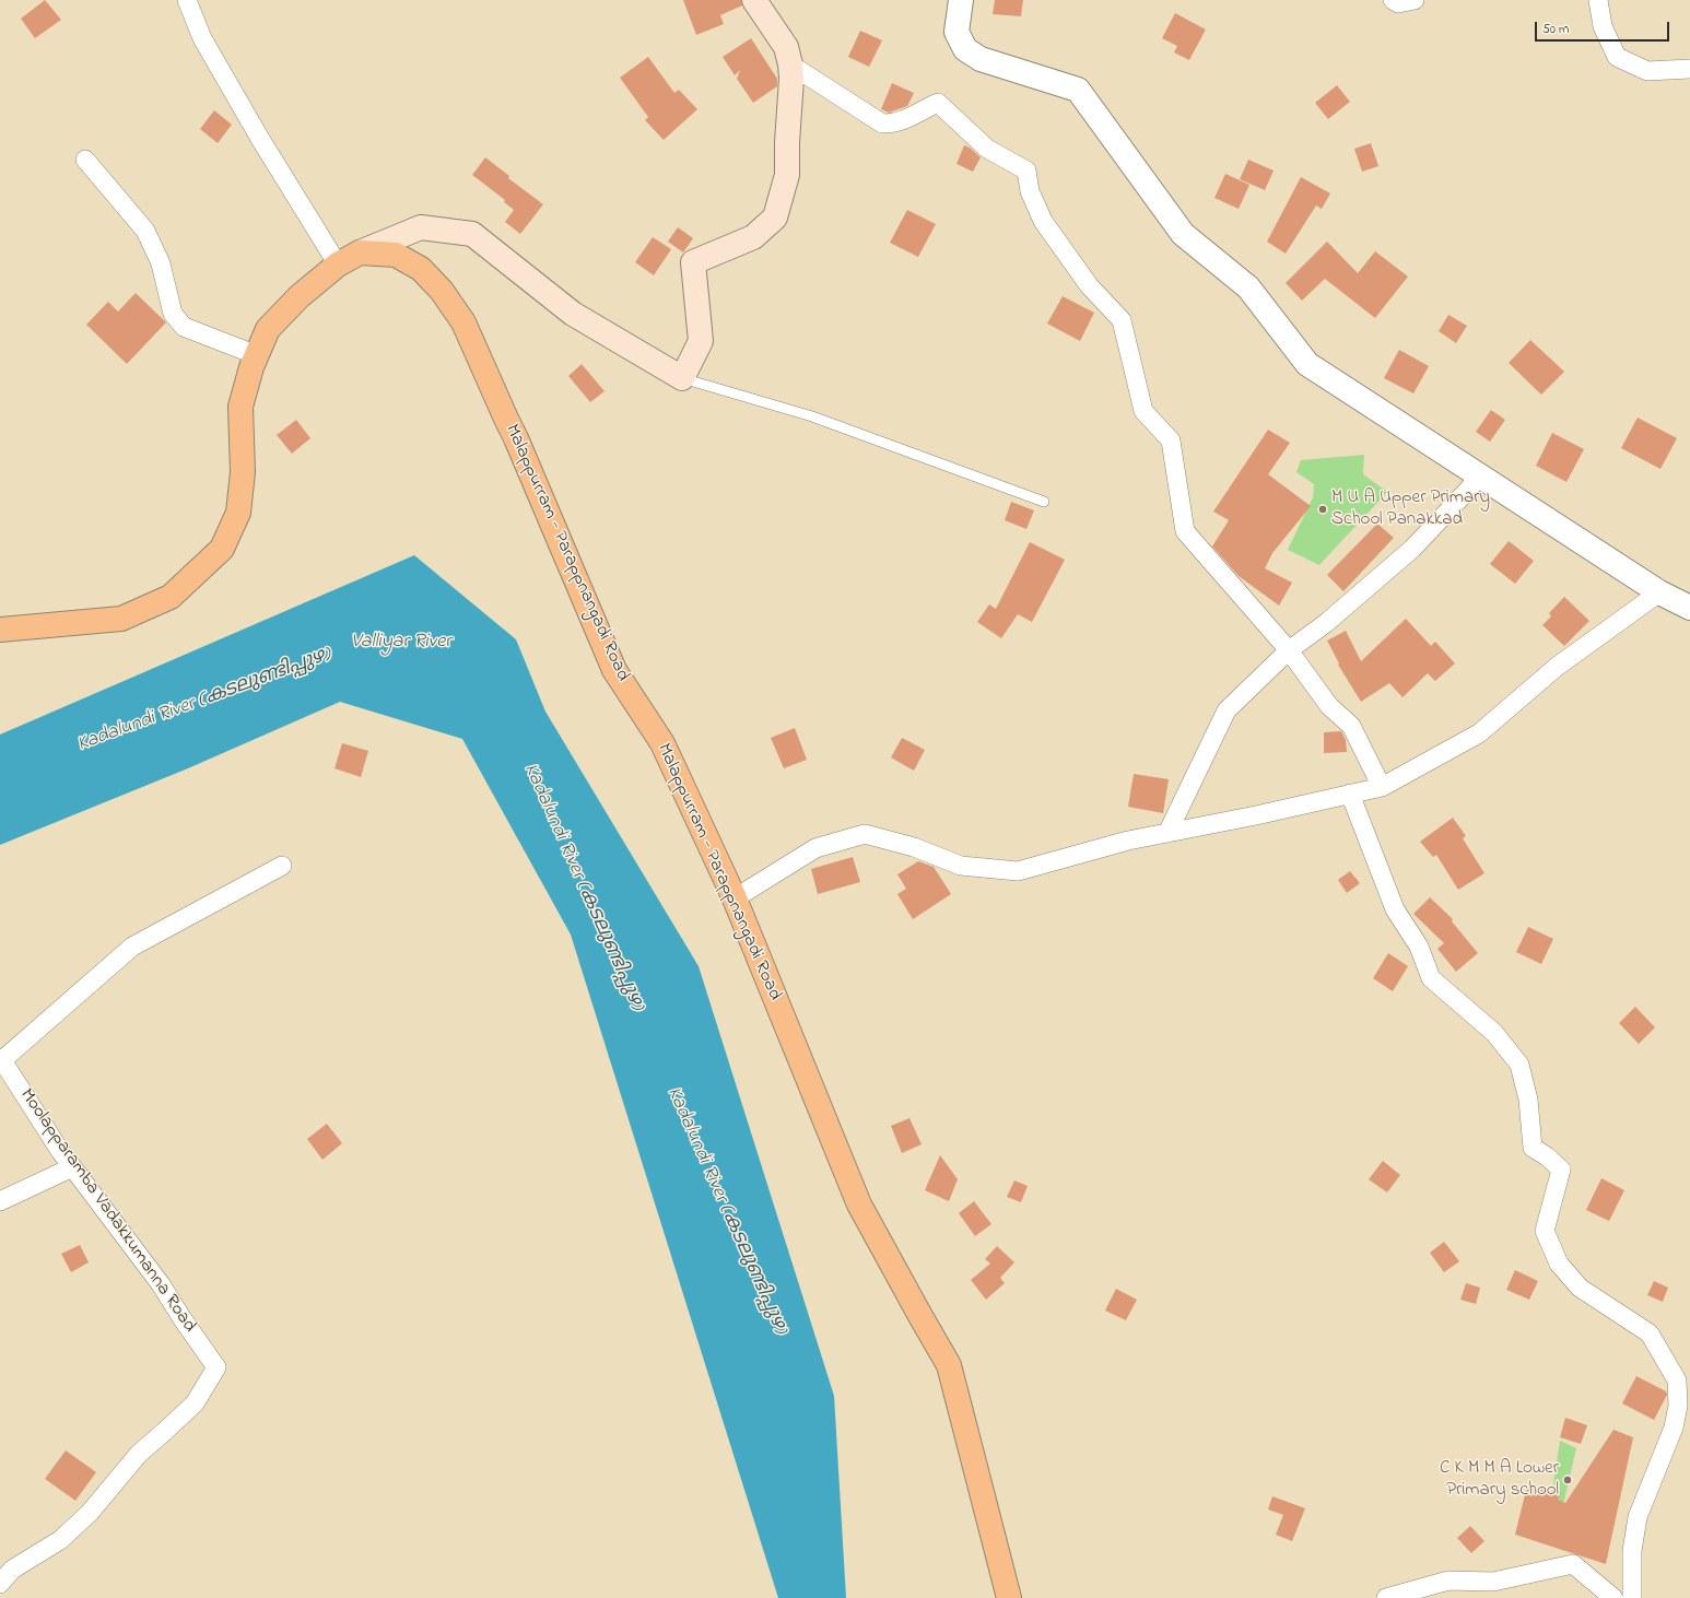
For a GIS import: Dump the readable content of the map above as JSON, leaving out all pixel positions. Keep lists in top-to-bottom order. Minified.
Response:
{"streets":{"main road":["Malappurram - Parappnangadi Road"],"street":["Moolapparamba Vadakkumanna Road"]},"water":["Valliyar River","Kadalundi River (കടലുണ്ടിപ്പുഴ)"],"places":["M U A Upper Primary School Panakkad","C K M M A Lower Primary school"],"scale_bar":"50 m"}
